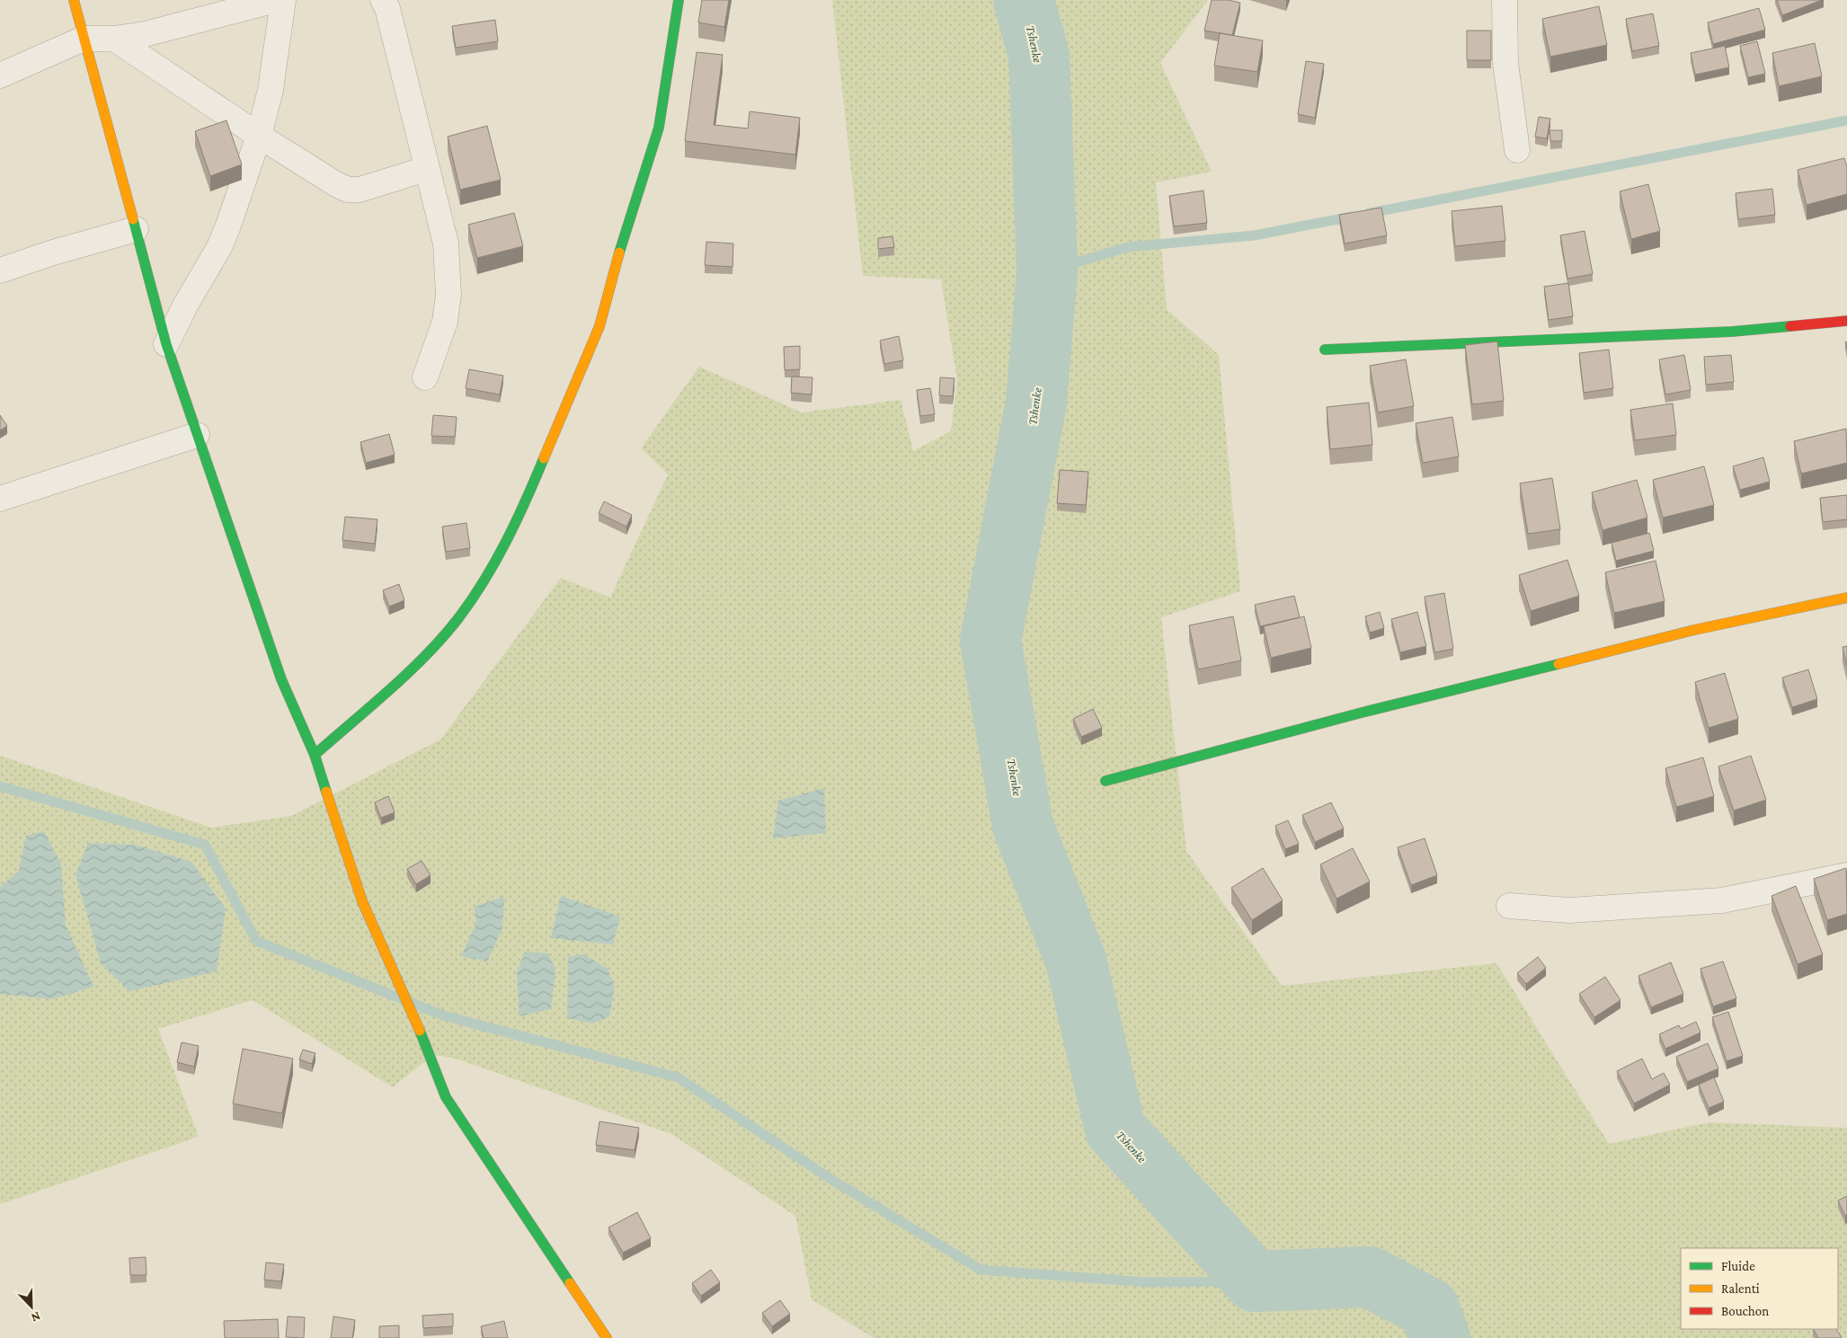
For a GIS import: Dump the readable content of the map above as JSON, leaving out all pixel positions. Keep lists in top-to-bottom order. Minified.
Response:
{"water":["Tshenke"],"legend":["Fluide","Ralenti","Bouchon"],"north":"bottom right"}
